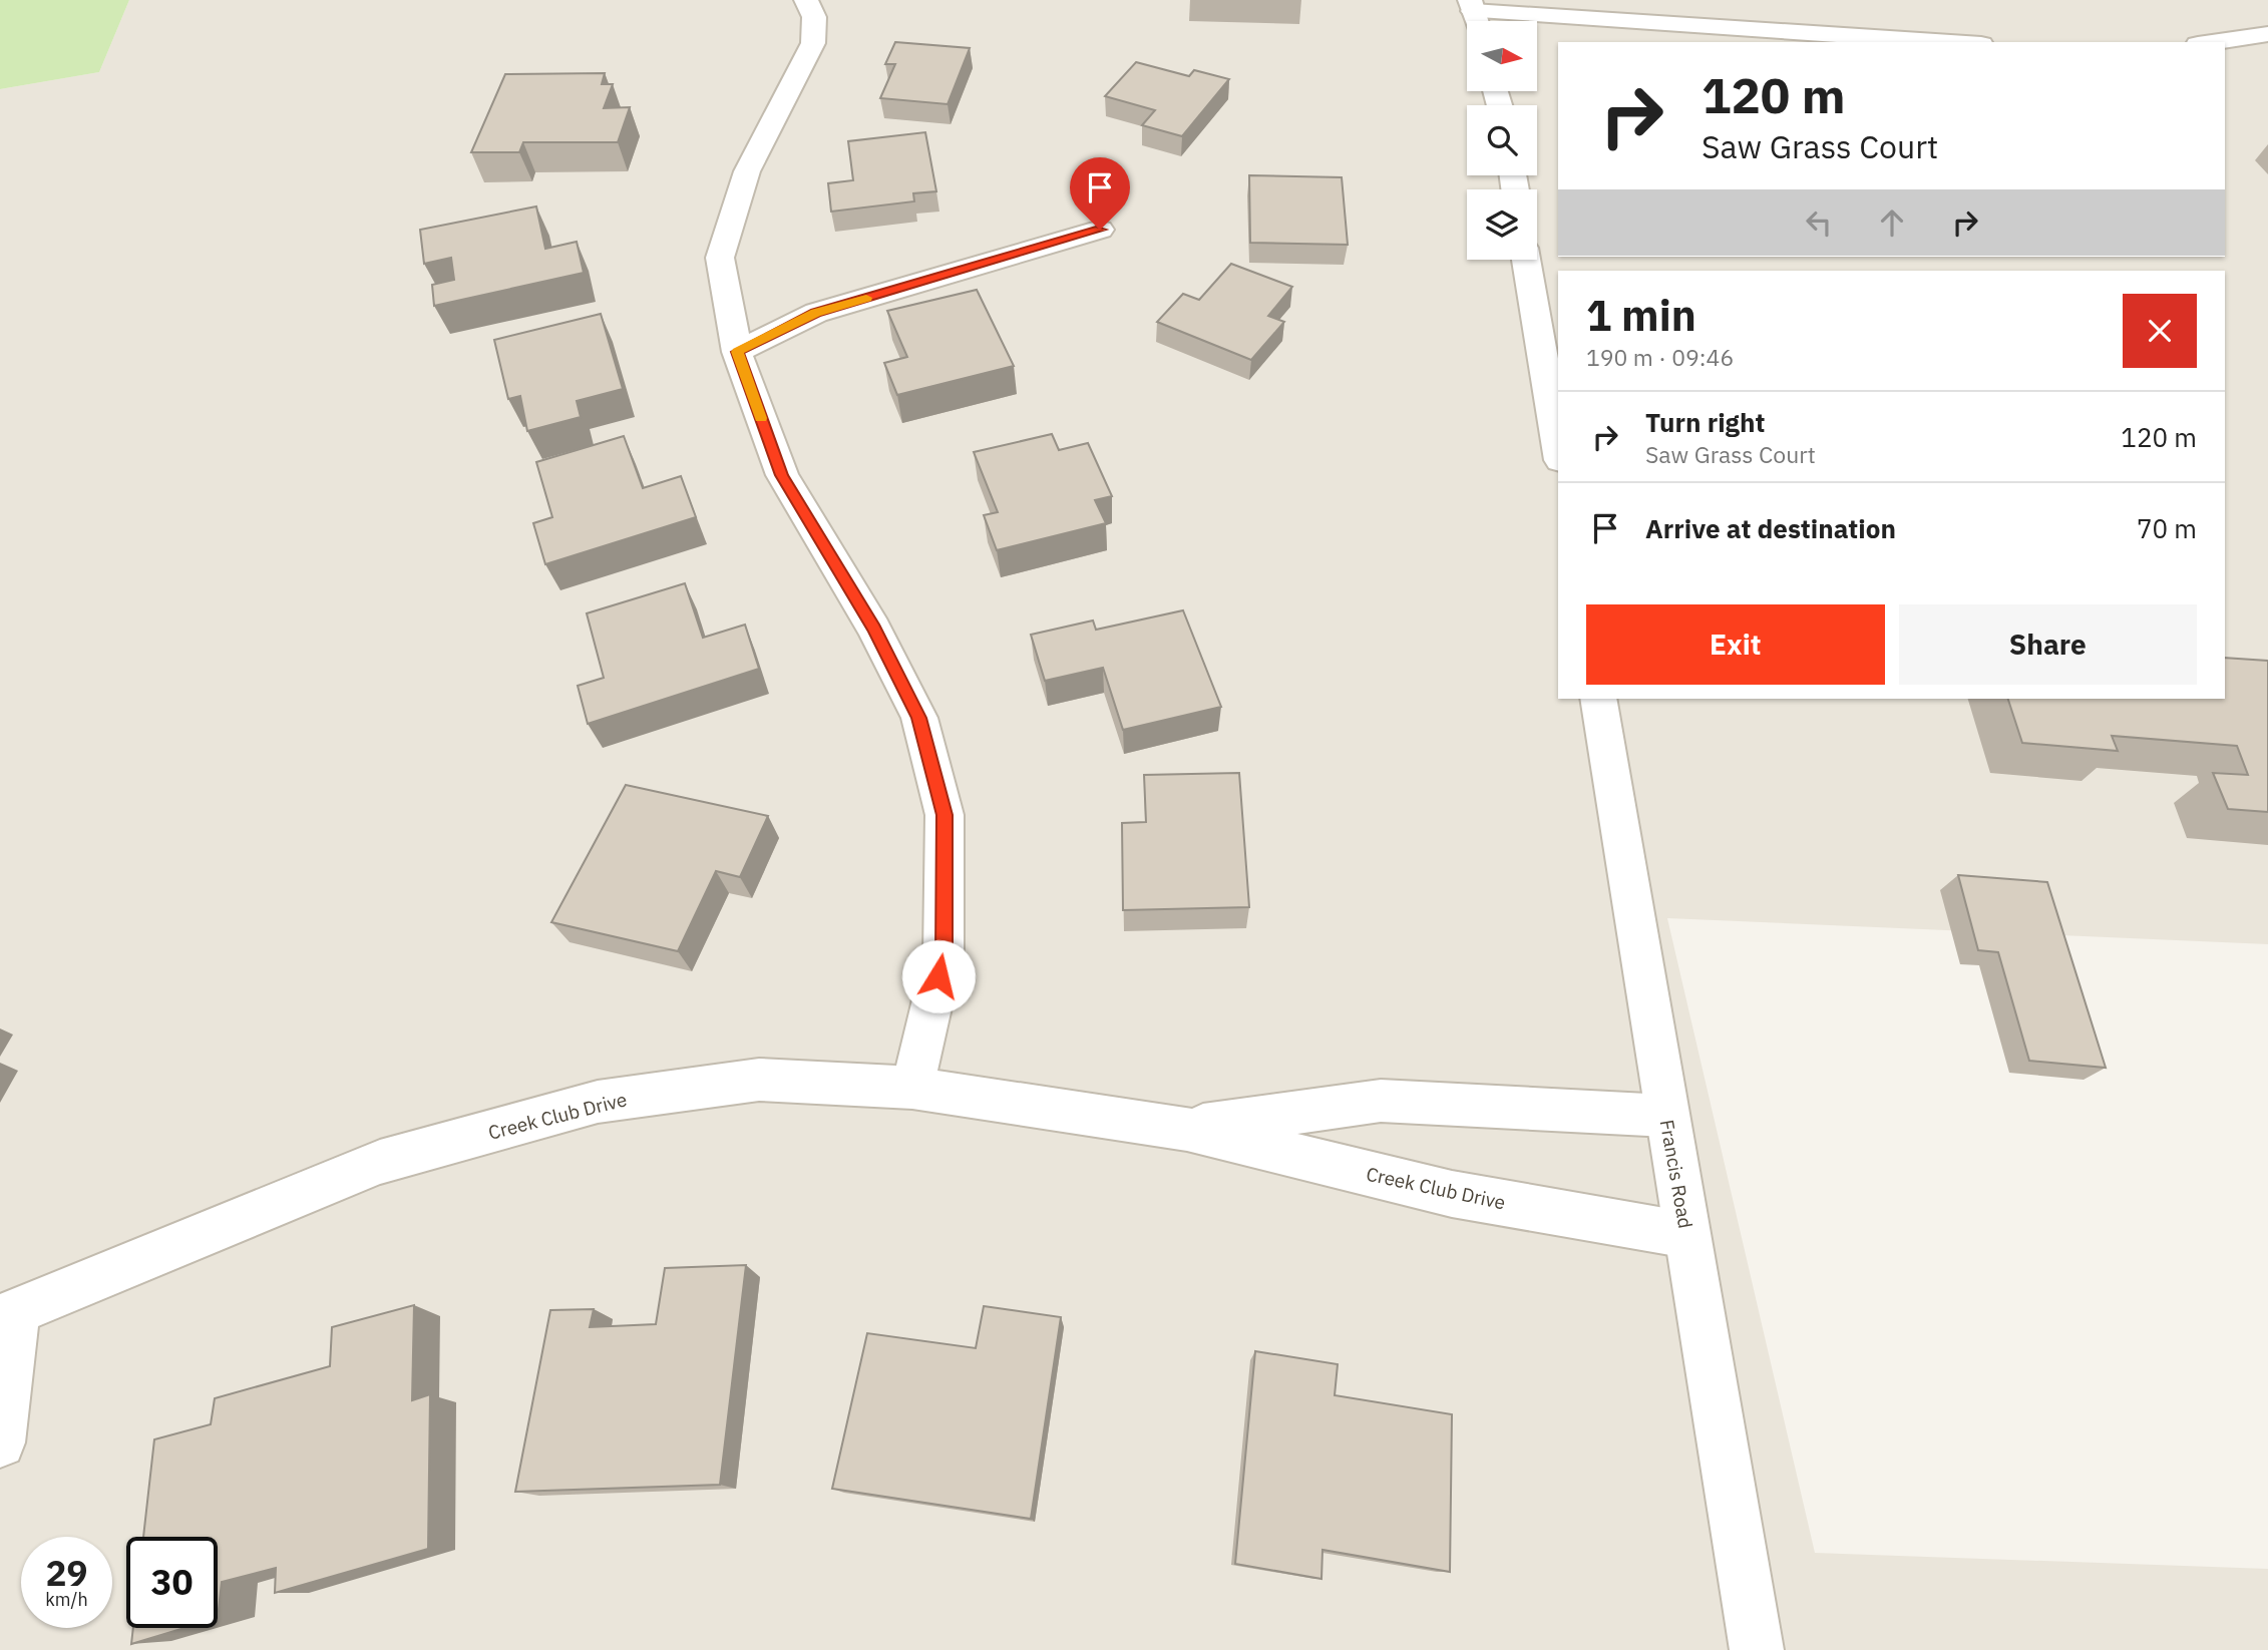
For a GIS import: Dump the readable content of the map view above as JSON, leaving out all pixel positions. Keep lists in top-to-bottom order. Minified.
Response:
{"streets":{"street":["Creek Club Drive","Francis Road"]},"crossings":[["Creek Club Drive","Francis Road"]],"north":"right","page":{"turn":["120 m","Saw Grass Court"],"heading":["1 min","190 m · 09:46"],"list":[{"name":"Turn right","note":"Saw Grass Court","value":"120 m"},{"name":"Arrive at destination","value":"70 m"}],"buttons":["Exit","Share"],"speed":"29 km/h","limit":"30"}}
